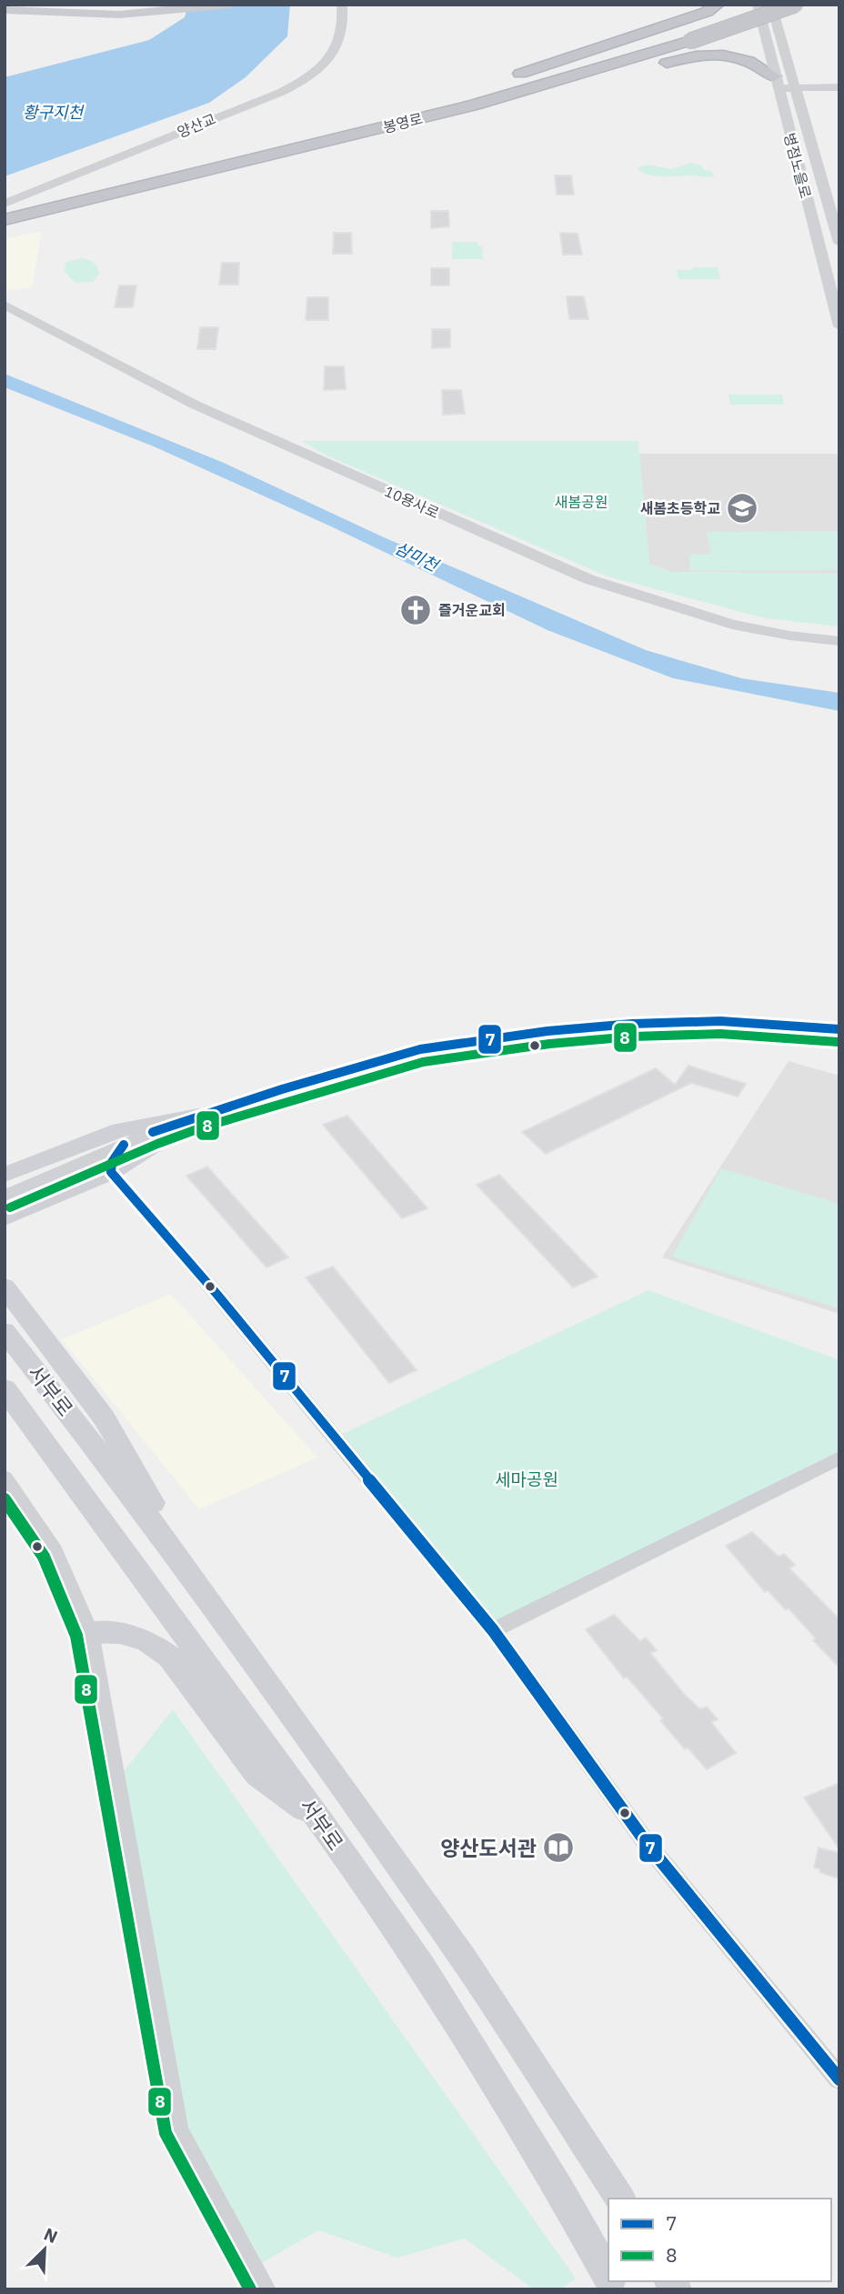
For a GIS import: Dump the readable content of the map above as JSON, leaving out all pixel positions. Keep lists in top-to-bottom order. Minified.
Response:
{"streets":{"highway":["봉영로"],"main road":["서부로"],"street":["양산교","병점노을로","10용사로"]},"crossings":[["봉영로","양산교"],["봉영로","병점노을로"]],"water":["황구지천","삼미천"],"parks":["새봄공원","세마공원"],"places":{"school or university":["새봄초등학교"],"church":["즐거운교회"],"library":["양산도서관"]},"lines":["transit line 7","transit line 8"],"legend":["7","8"],"north":"top right"}
